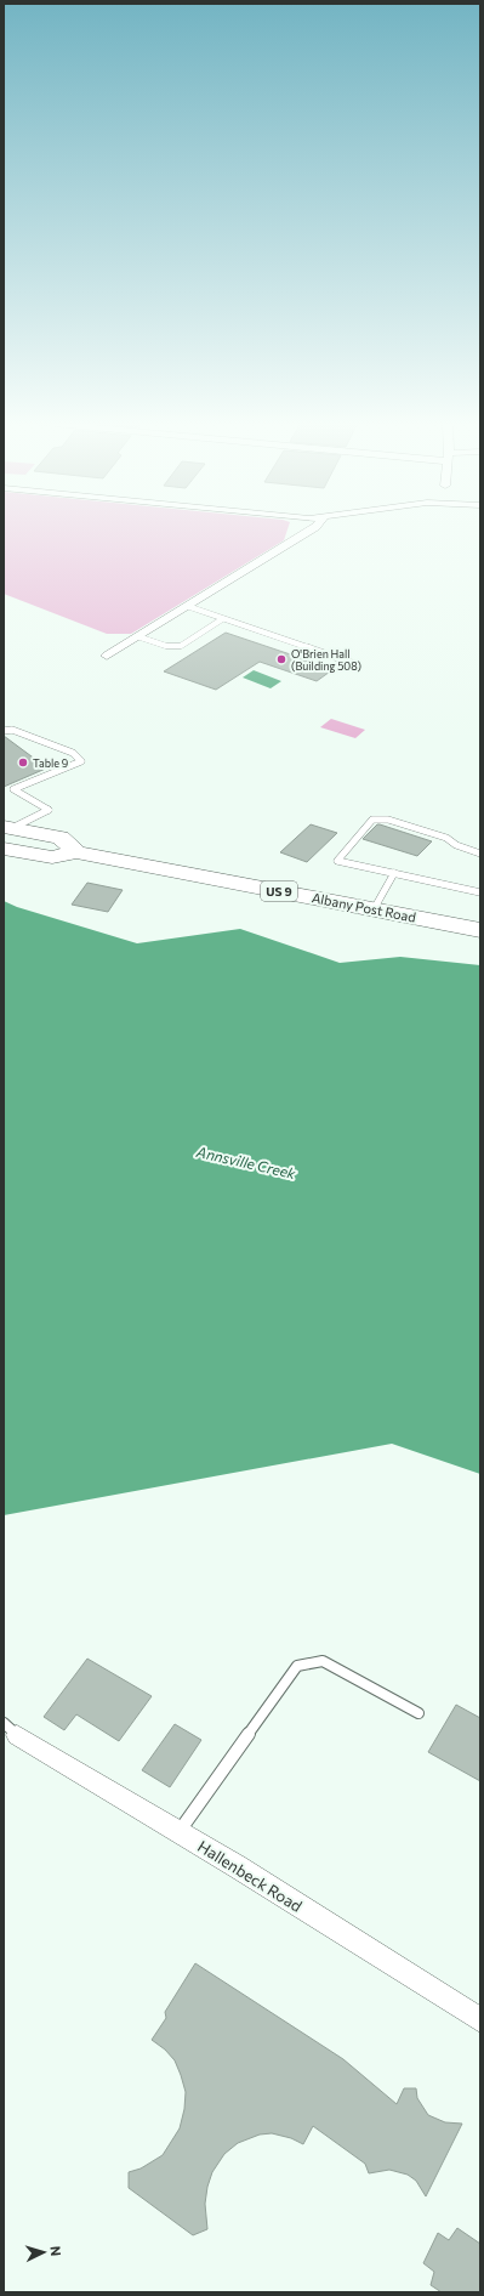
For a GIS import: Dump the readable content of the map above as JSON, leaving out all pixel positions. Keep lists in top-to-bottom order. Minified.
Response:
{"streets":{"highway":["US 9","Albany Post Road"],"street":["Hallenbeck Road"]},"water":["Annsville Creek"],"places":["O'Brien Hall (Building 508)","Table 9"],"north":"right"}
